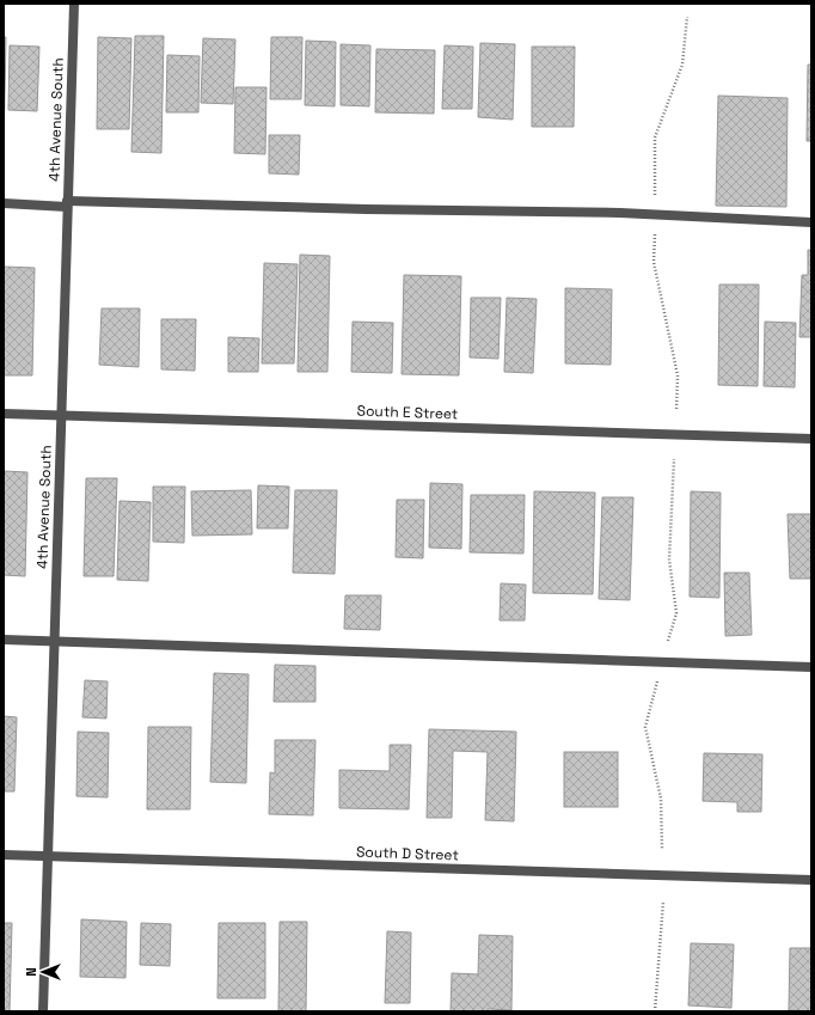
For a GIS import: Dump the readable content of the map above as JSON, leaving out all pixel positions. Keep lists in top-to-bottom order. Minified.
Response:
{"streets":{"street":["4th Avenue South","South E Street","South D Street"]},"crossings":[["4th Avenue South","South E Street"],["4th Avenue South","South D Street"]],"north":"left"}
